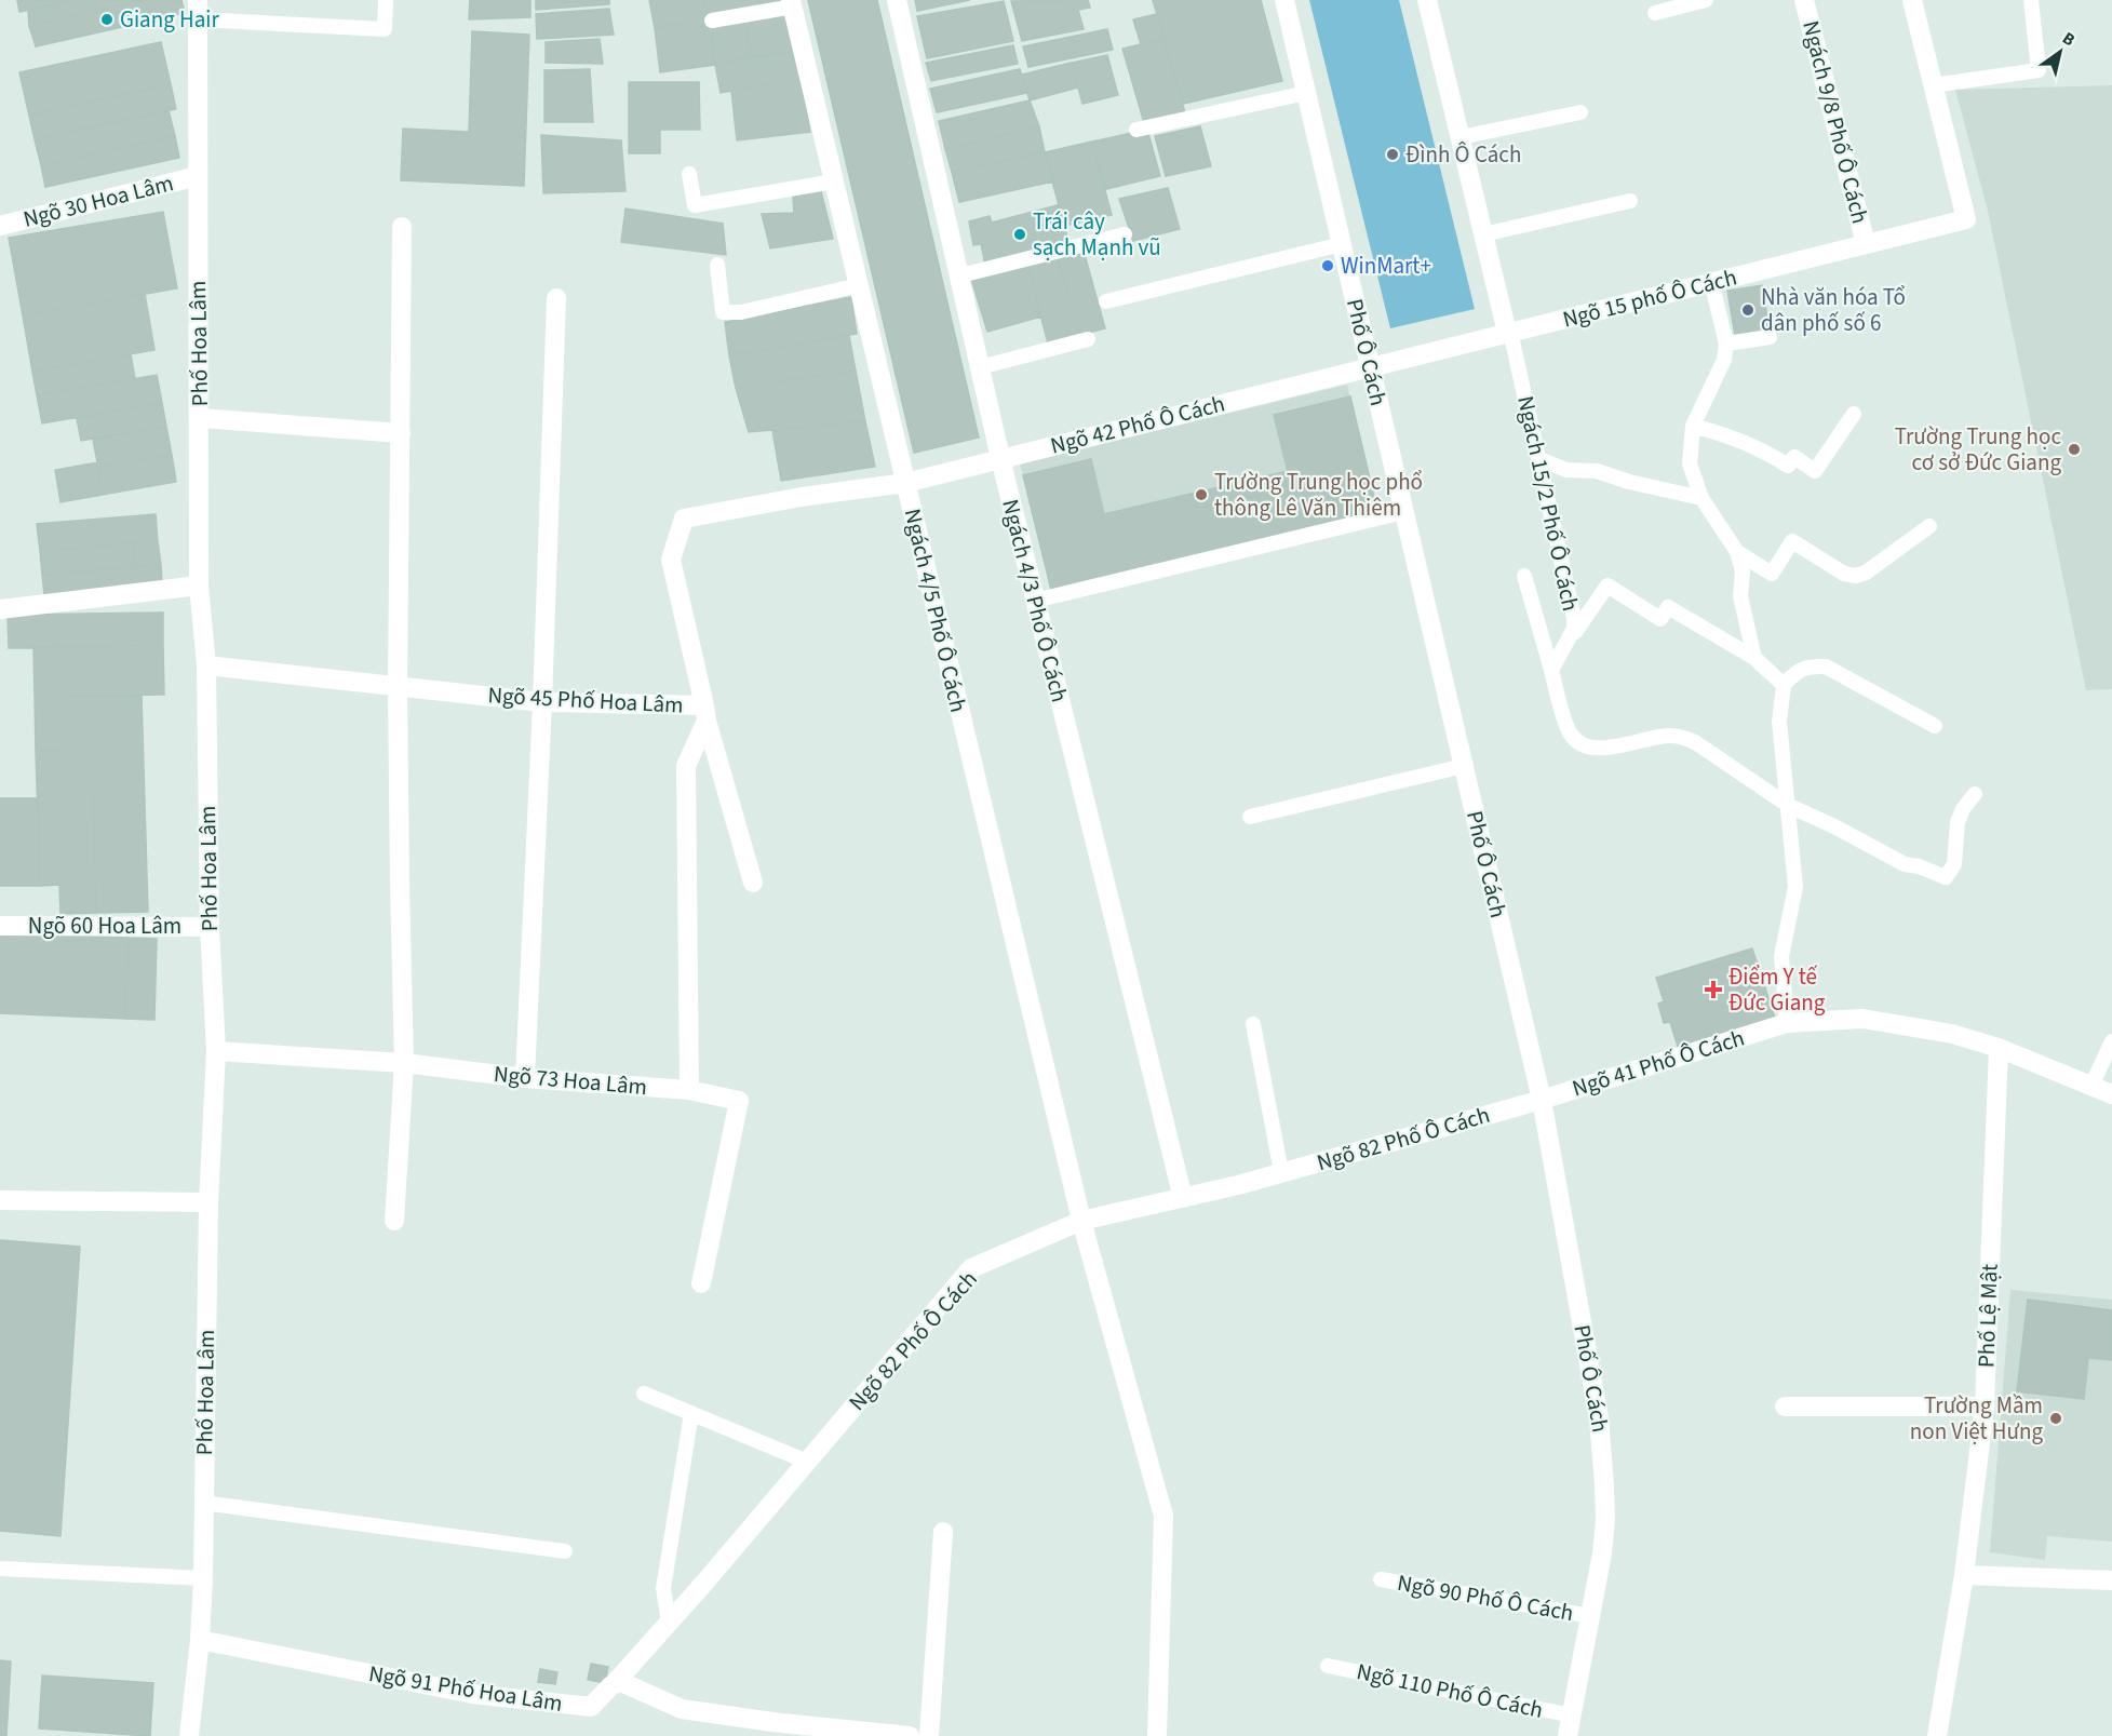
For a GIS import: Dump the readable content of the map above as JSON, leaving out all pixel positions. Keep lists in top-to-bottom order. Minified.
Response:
{"streets":{"street":["Ngách 9/8 Phố Ô Cách","Ngõ 30 Hoa Lâm","Ngõ 15 phố Ô Cách","Phố Hoa Lâm","Phố Ô Cách","Ngõ 42 Phố Ô Cách","Ngách 4/3 Phố Ô Cách","Ngách 4/5 Phố Ô Cách","Ngõ 45 Phố Hoa Lâm","Ngõ 60 Hoa Lâm","Ngõ 41 Phố Ô Cách","Ngõ 73 Hoa Lâm","Ngõ 82 Phố Ô Cách","Phố Lệ Mật","Ngõ 91 Phố Hoa Lâm"],"lane":["Ngách 15/2 Phố Ô Cách","Ngõ 90 Phố Ô Cách","Ngõ 110 Phố Ô Cách"]},"crossings":[["Ngách 9/8 Phố Ô Cách","Ngõ 15 phố Ô Cách"],["Ngõ 30 Hoa Lâm","Phố Hoa Lâm"],["Ngõ 15 phố Ô Cách","Phố Ô Cách"],["Ngõ 15 phố Ô Cách","Ngõ 42 Phố Ô Cách"],["Ngõ 15 phố Ô Cách","Ngách 15/2 Phố Ô Cách"],["Phố Hoa Lâm","Ngõ 45 Phố Hoa Lâm"],["Phố Hoa Lâm","Ngõ 60 Hoa Lâm"],["Phố Hoa Lâm","Ngõ 73 Hoa Lâm"],["Phố Hoa Lâm","Ngõ 91 Phố Hoa Lâm"],["Phố Ô Cách","Ngõ 42 Phố Ô Cách"],["Phố Ô Cách","Ngõ 41 Phố Ô Cách"],["Phố Ô Cách","Ngõ 82 Phố Ô Cách"],["Phố Ô Cách","Ngõ 90 Phố Ô Cách"],["Phố Ô Cách","Ngõ 110 Phố Ô Cách"],["Ngõ 42 Phố Ô Cách","Ngách 4/3 Phố Ô Cách"],["Ngõ 42 Phố Ô Cách","Ngách 4/5 Phố Ô Cách"],["Ngõ 42 Phố Ô Cách","Ngõ 45 Phố Hoa Lâm"],["Ngách 4/3 Phố Ô Cách","Ngõ 82 Phố Ô Cách"],["Ngách 4/5 Phố Ô Cách","Ngõ 45 Phố Hoa Lâm"],["Ngách 4/5 Phố Ô Cách","Ngõ 82 Phố Ô Cách"],["Ngõ 41 Phố Ô Cách","Ngõ 82 Phố Ô Cách"],["Ngõ 41 Phố Ô Cách","Phố Lệ Mật"],["Ngõ 82 Phố Ô Cách","Ngõ 91 Phố Hoa Lâm"]],"places":{"other":["Giang Hair","Đình Ô Cách","Trái cây sạch Mạnh vũ","WinMart+","Nhà văn hóa Tổ dân phố số 6","Trường Trung học cơ sở Đức Giang","Trường Trung học phổ thông Lê Văn Thiêm","Trường Mầm non Việt Hưng"],"health":["Điểm Y tế Đức Giang"]},"north":"top right"}
